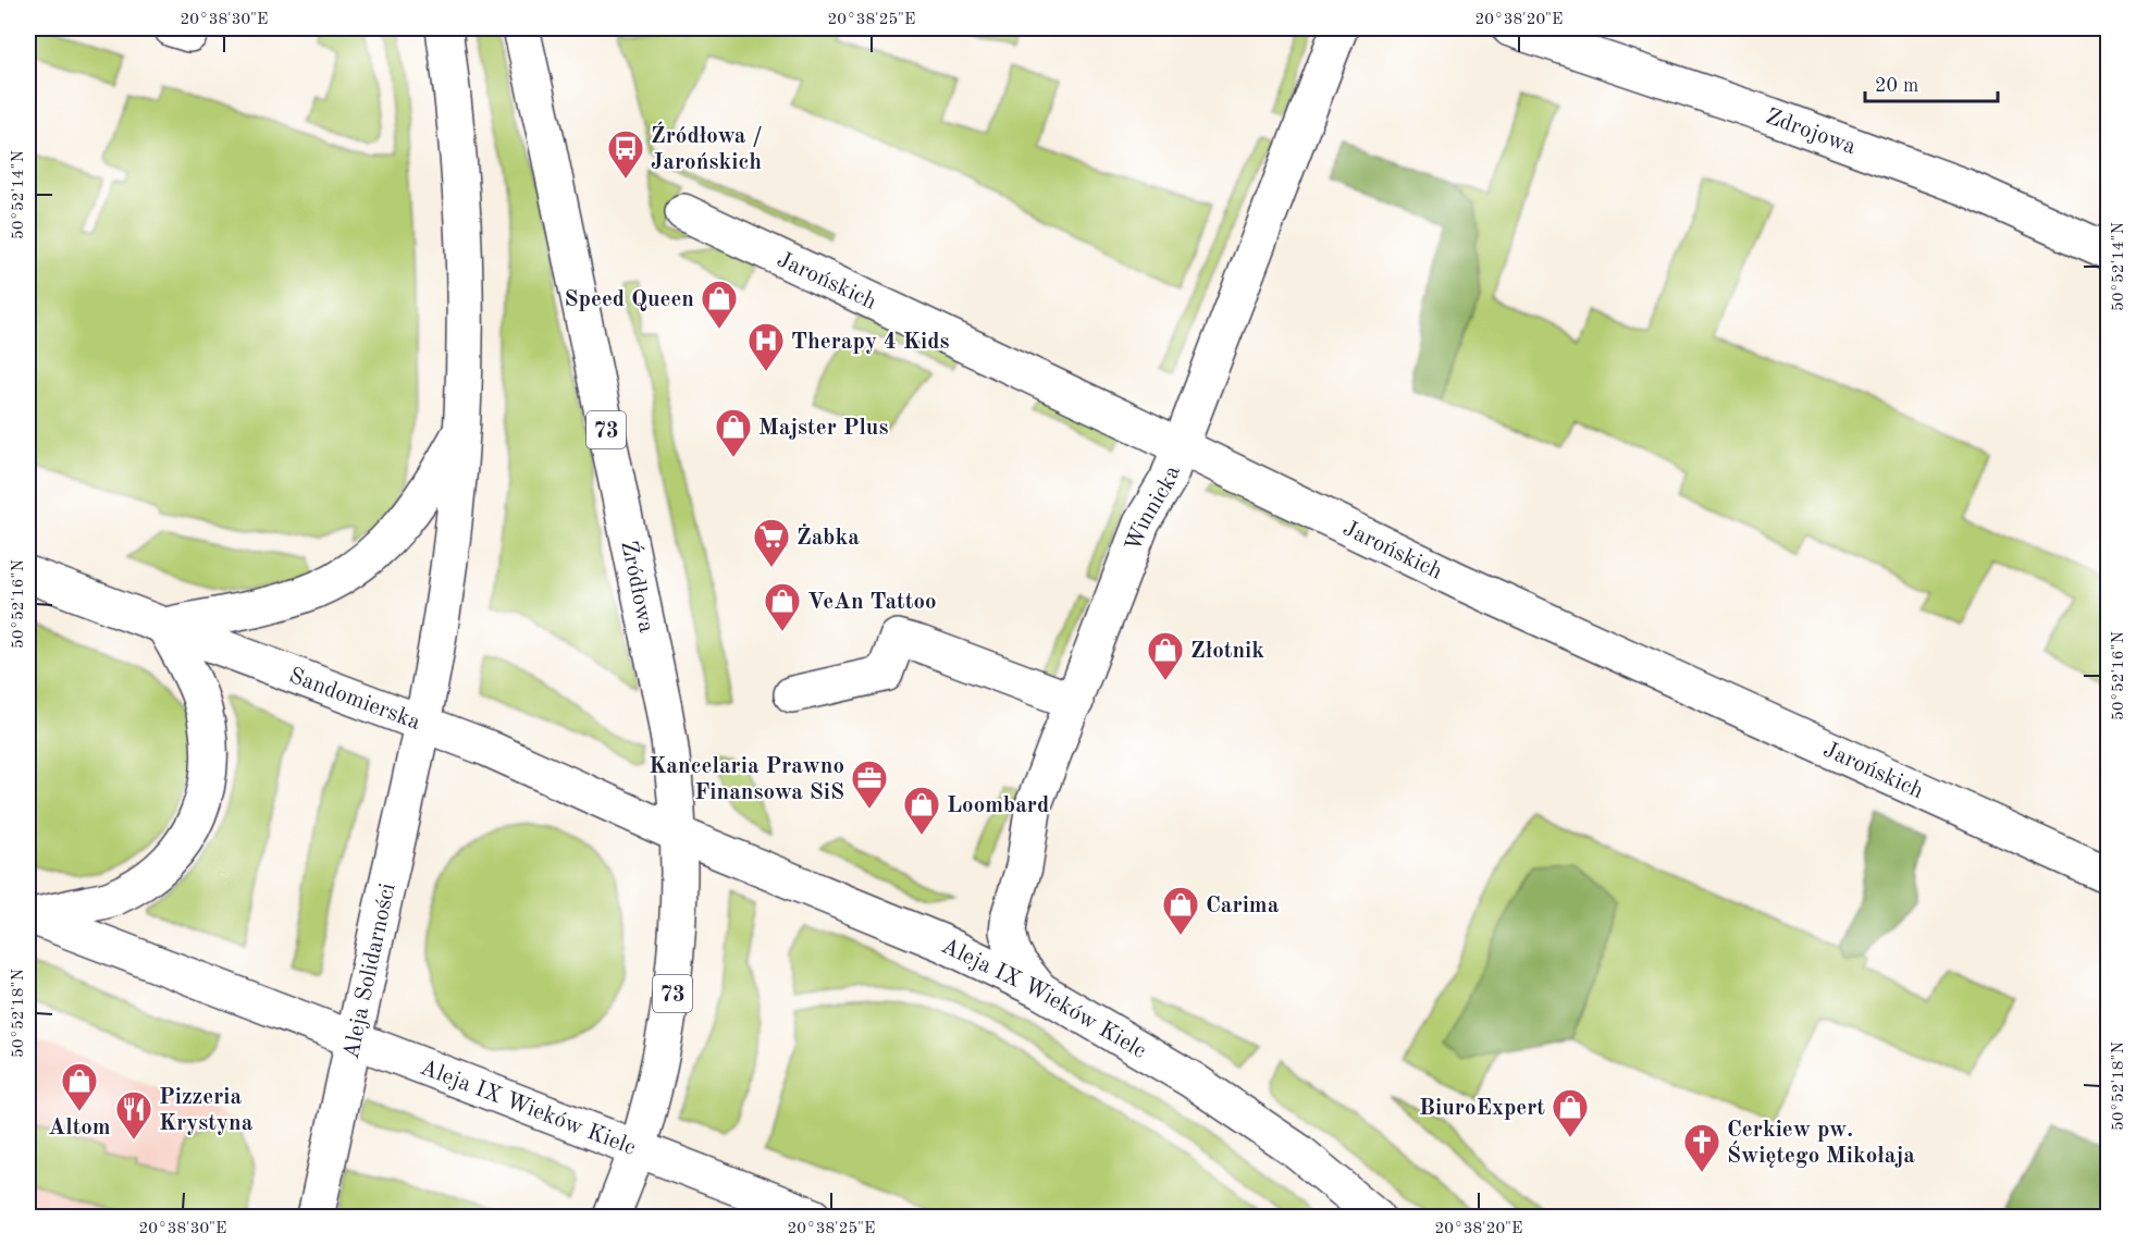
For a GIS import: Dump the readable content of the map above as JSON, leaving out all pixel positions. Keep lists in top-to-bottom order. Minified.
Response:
{"streets":{"street":["Zdrojowa","Jarońskich","73","Winnicka","Źródłowa","Sandomierska","Aleja Solidarności","Aleja IX Wieków Kielc"]},"crossings":[["Jarońskich","Winnicka"],["73","Źródłowa"],["73","Aleja IX Wieków Kielc"],["Winnicka","Aleja IX Wieków Kielc"],["Źródłowa","Sandomierska"],["Źródłowa","Aleja IX Wieków Kielc"],["Sandomierska","Aleja Solidarności"],["Sandomierska","Aleja IX Wieków Kielc"],["Aleja Solidarności","Aleja IX Wieków Kielc"]],"places":{"bus stop":["Źródłowa / Jarońskich"],"shop":["Speed Queen","Majster Plus","VeAn Tattoo","Złotnik","Loombard","Carima","Altom","BiuroExpert"],"hospital":["Therapy 4 Kids"],"supermarket":["Żabka"],"office":["Kancelaria Prawno Finansowa SiS"],"restaurant":["Pizzeria Krystyna"],"church":["Cerkiew pw. Świętego Mikołaja"]},"scale_bar":"20 m","coordinates":["20°38'30\"E","20°38'25\"E","20°38'20\"E","50°52'14\"N","50°52'16\"N","50°52'18\"N"]}
